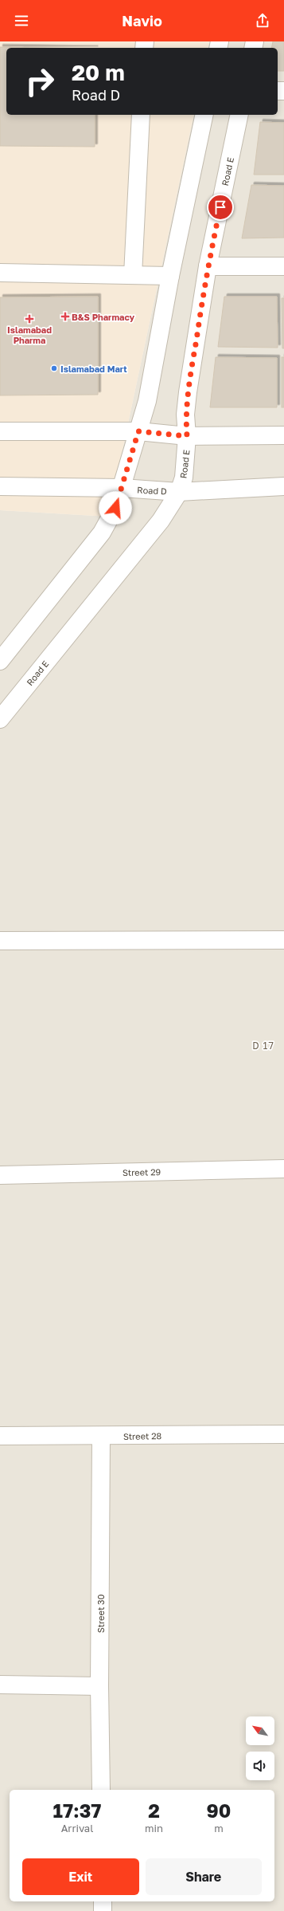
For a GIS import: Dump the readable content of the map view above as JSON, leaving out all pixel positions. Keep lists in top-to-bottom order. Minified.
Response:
{"streets":{"street":["Road E","Road D","Street 29","Street 28","Street 30"]},"crossings":[["Road E","Road D"],["Street 28","Street 30"]],"districts":["D 17"],"places":{"health":["B&S Pharmacy","Islamabad Pharma"],"other":["Islamabad Mart"]},"north":"top left","page":{"header":"Navio","turn":["20 m","Road D"],"eta":["17:37","Arrival","2","min","90","m"],"buttons":["Exit","Share"]}}
